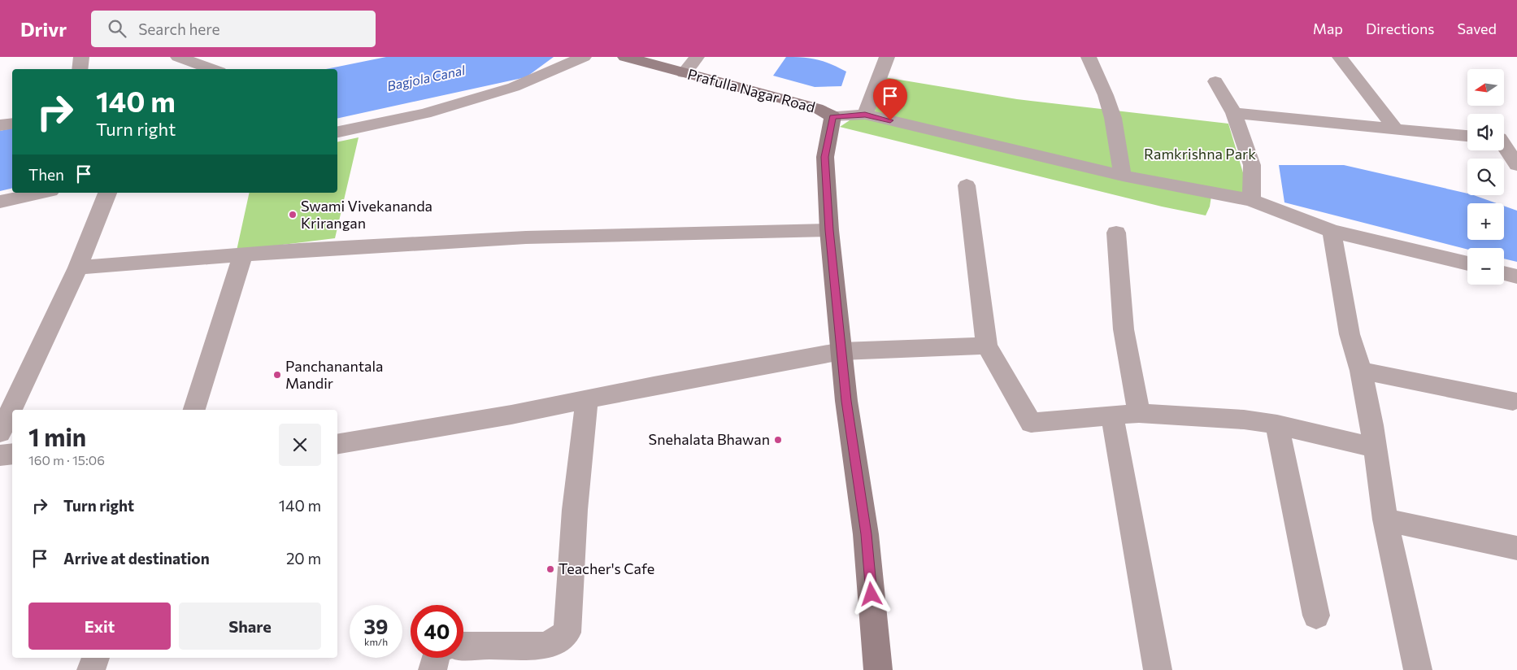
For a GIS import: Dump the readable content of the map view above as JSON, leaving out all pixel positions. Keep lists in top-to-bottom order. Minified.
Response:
{"streets":{"street":["Prafulla Nagar Road"]},"water":["Bagjola Canal"],"parks":["Ramkrishna Park"],"places":["Swami Vivekananda Krirangan","Panchanantala Mandir","Snehalata Bhawan","Teacher's Cafe"],"north":"left","page":{"header":"Drivr","search":"Search here","nav":["Map","Directions","Saved"],"map_buttons":["+","−"],"turn":["140 m","Turn right"],"then":"Then","heading":["1 min","160 m · 15:06"],"list":[{"name":"Turn right","value":"140 m"},{"name":"Arrive at destination","value":"20 m"}],"buttons":["Exit","Share"],"speed":"39 km/h","limit":"40"}}
